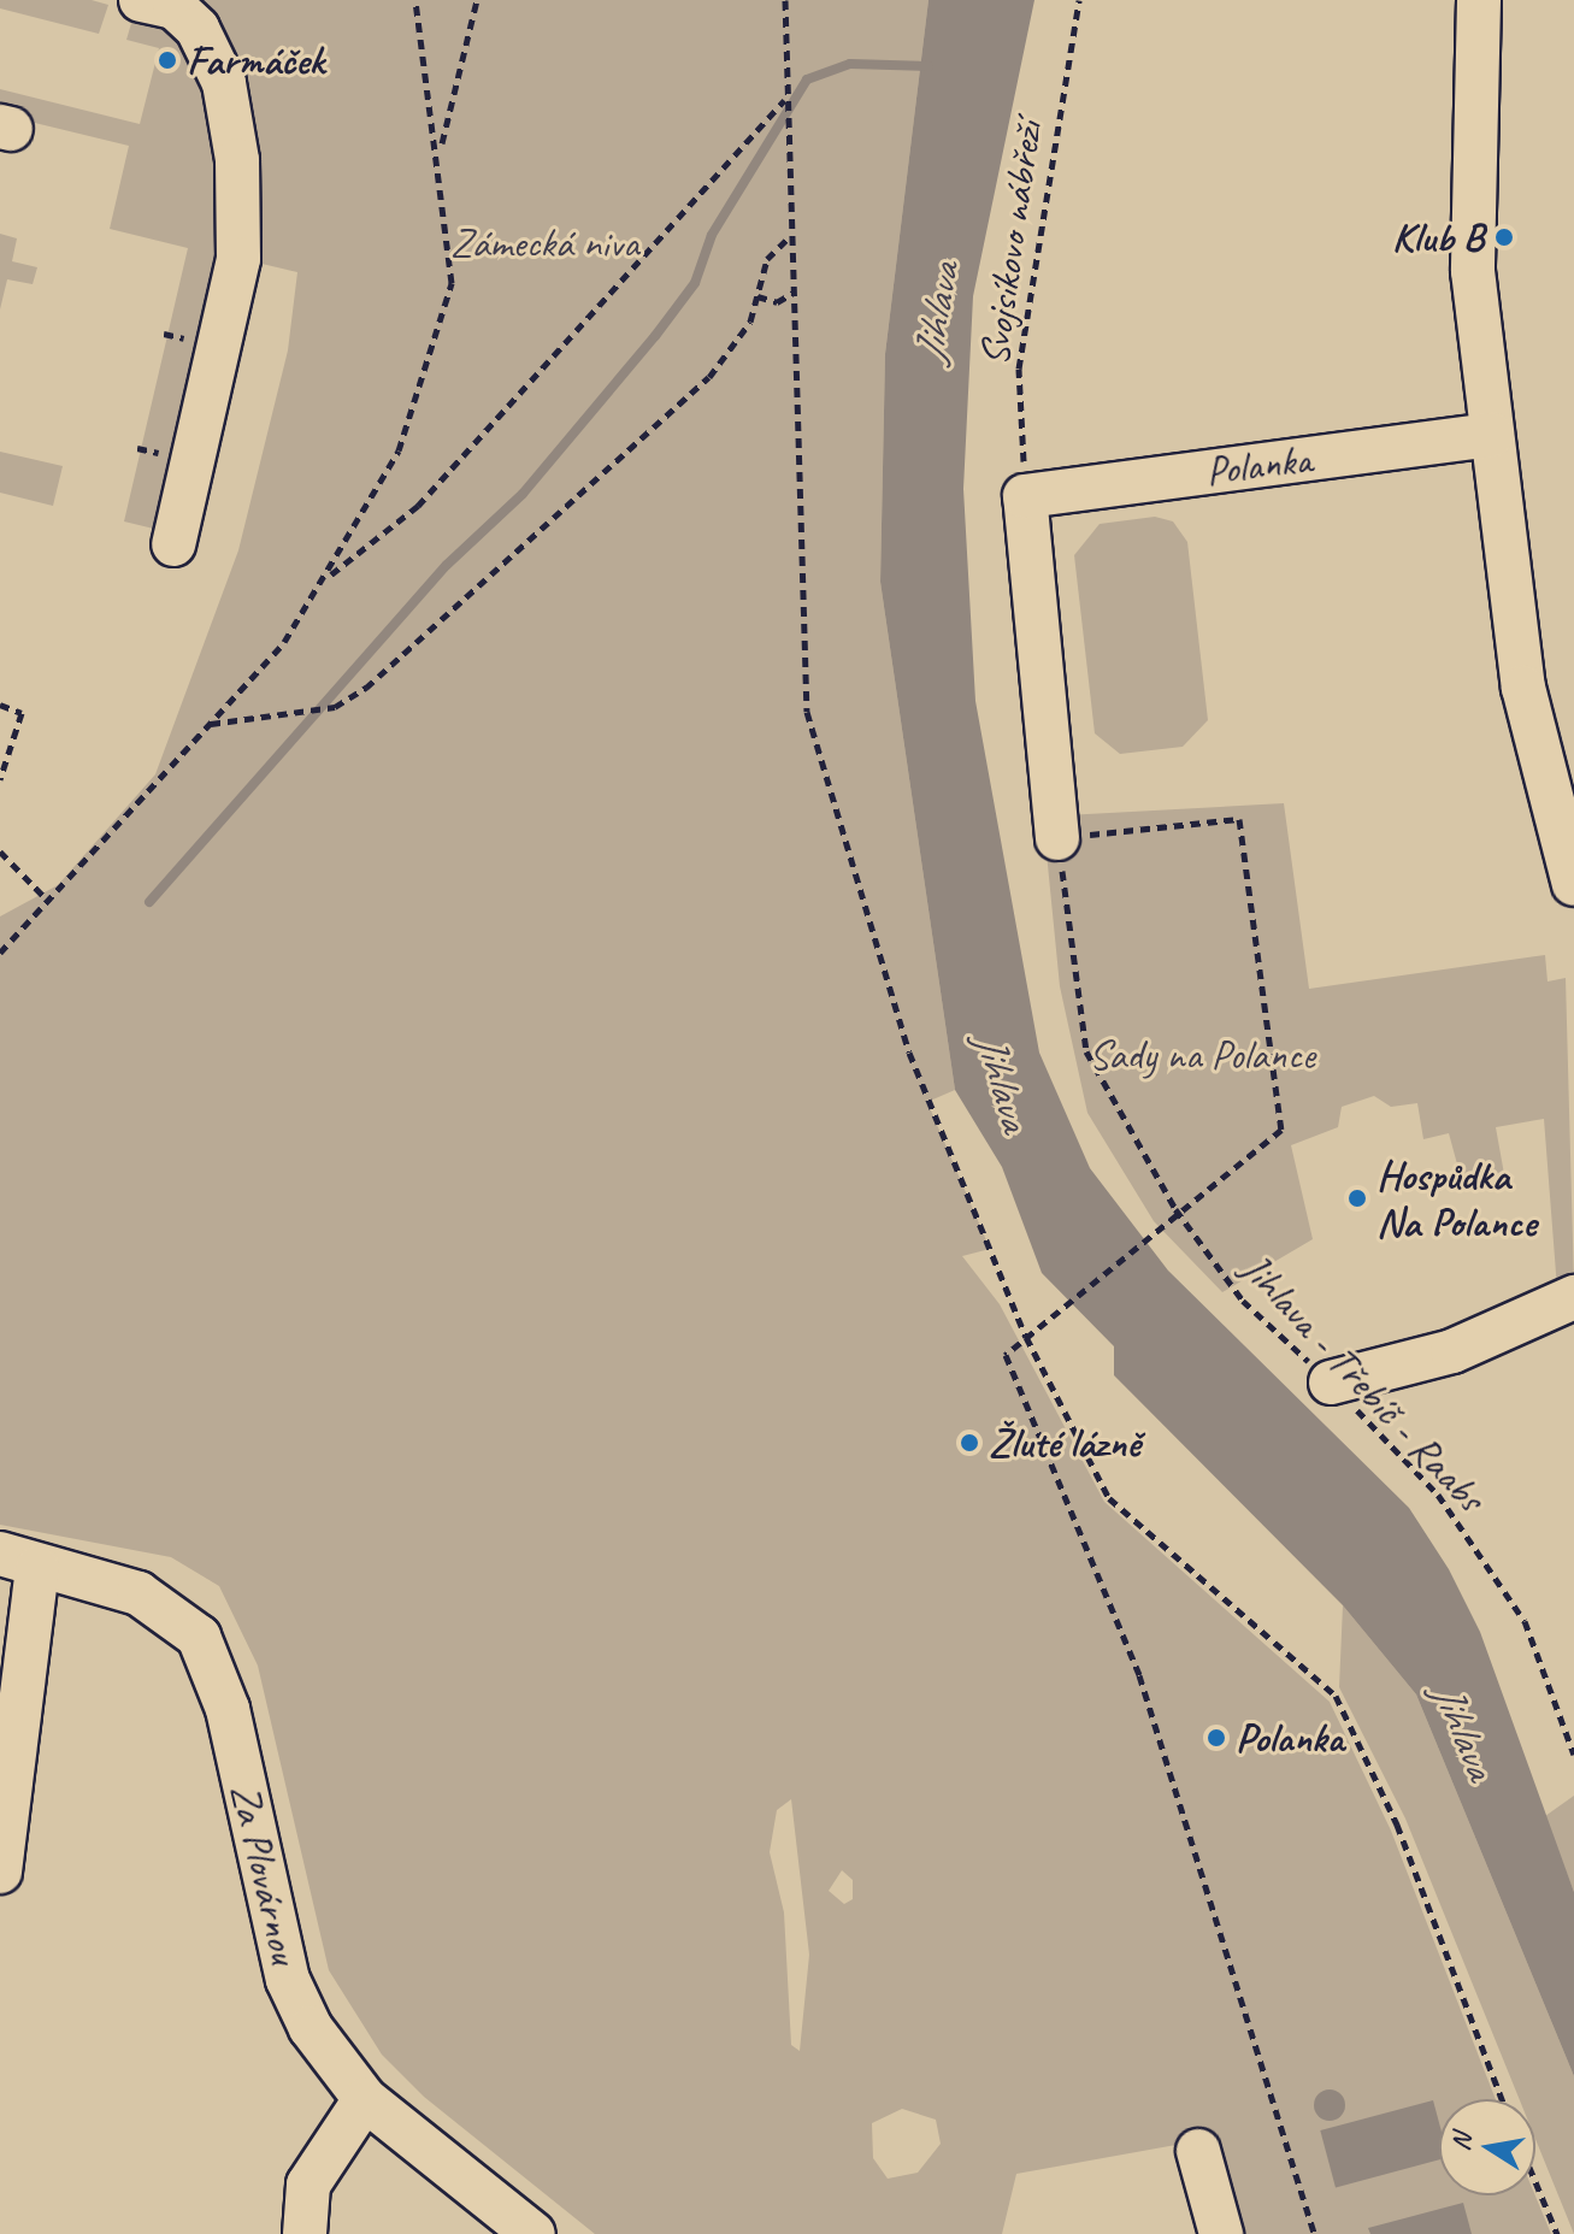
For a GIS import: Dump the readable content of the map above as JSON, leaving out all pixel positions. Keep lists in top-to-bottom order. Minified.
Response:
{"streets":{"street":["Polanka","Za Plovárnou"],"path":["Svojsíkovo nábřeží","Jihlava - Třebíč - Raabs"]},"crossings":[["Svojsíkovo nábřeží","Polanka"]],"water":["Jihlava"],"parks":["Zámecká niva","Sady na Polance"],"places":["Farmáček","Klub B","Hospůdka Na Polance","Žluté lázně","Polanka"],"north":"left"}
